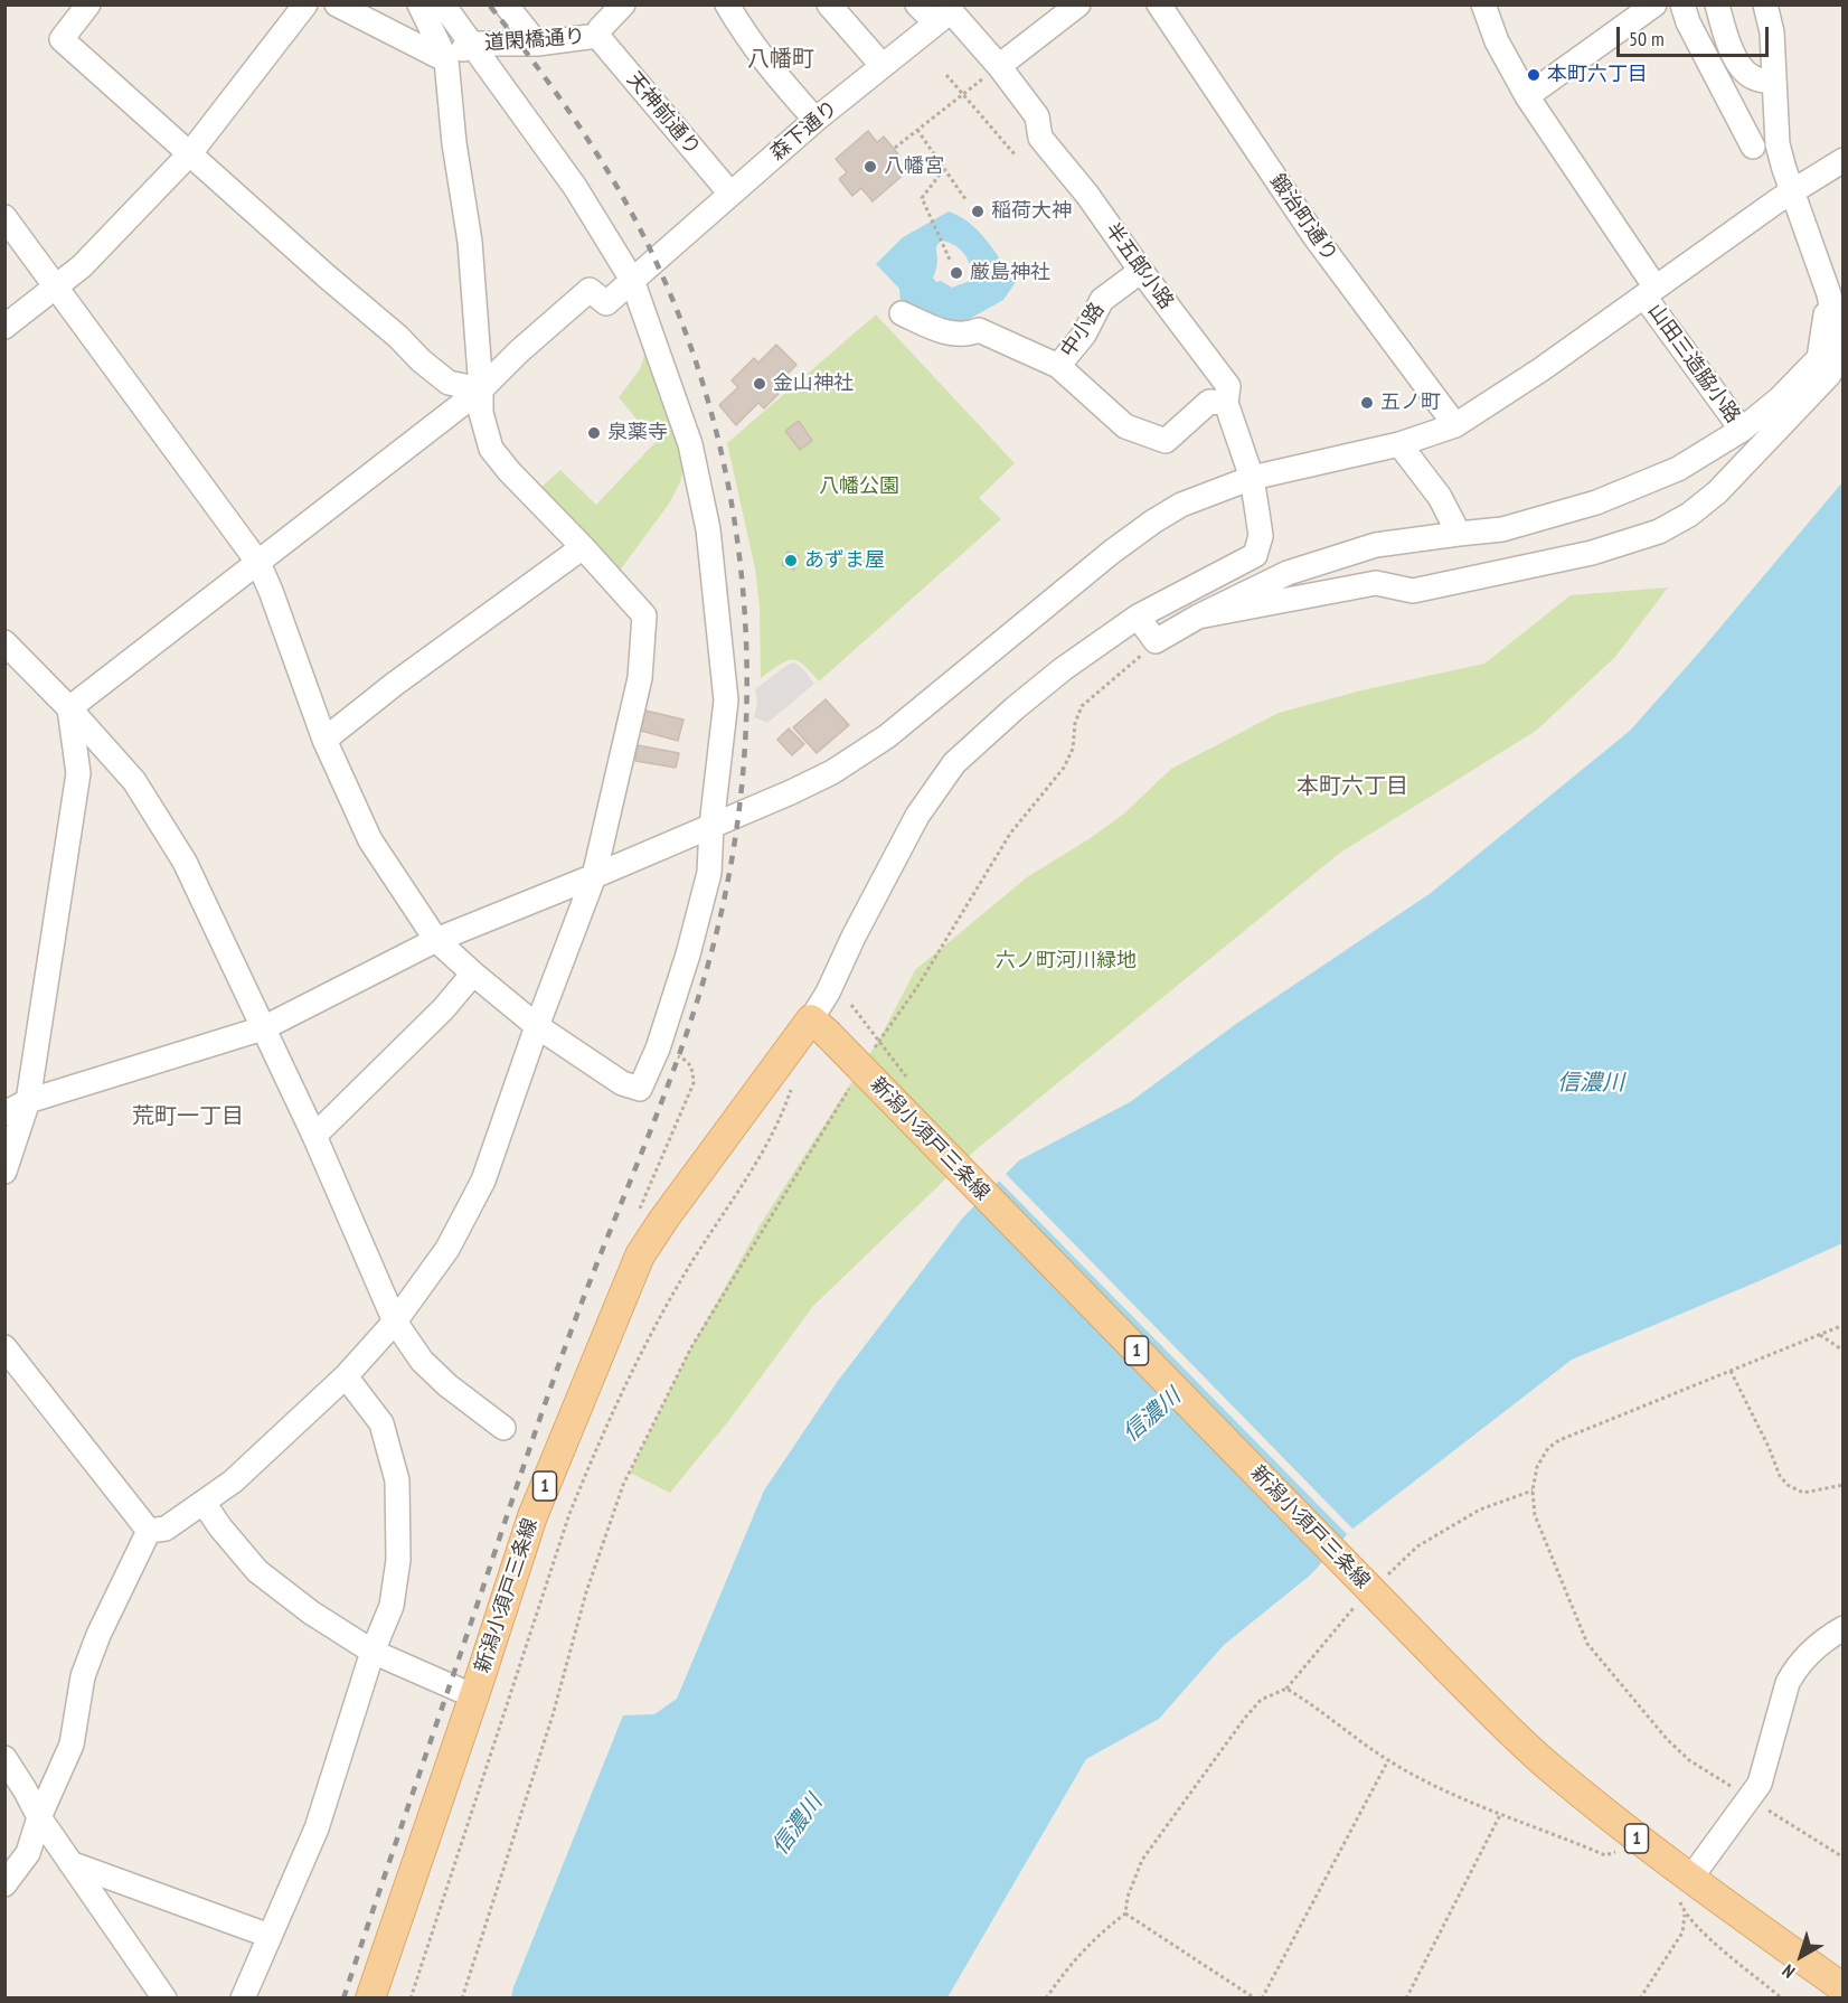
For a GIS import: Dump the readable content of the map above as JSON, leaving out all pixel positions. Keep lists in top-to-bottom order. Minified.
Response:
{"streets":{"main road":["新潟小須戸三条線","1"],"street":["道閑橋通り","天神前通り","森下通り","鍛治町通り","半五郎小路","中小路","山田三造脇小路"]},"crossings":[["道閑橋通り","天神前通り"],["天神前通り","森下通り"],["半五郎小路","中小路"],["半五郎小路","新潟小須戸三条線"]],"districts":["八幡町","本町六丁目","荒町一丁目"],"water":["信濃川"],"parks":["八幡公園","六ノ町河川緑地"],"places":["本町六丁目","八幡宮","稲荷大神","厳島神社","金山神社","五ノ町","泉薬寺","あずま屋"],"scale_bar":"50 m","north":"bottom left"}
